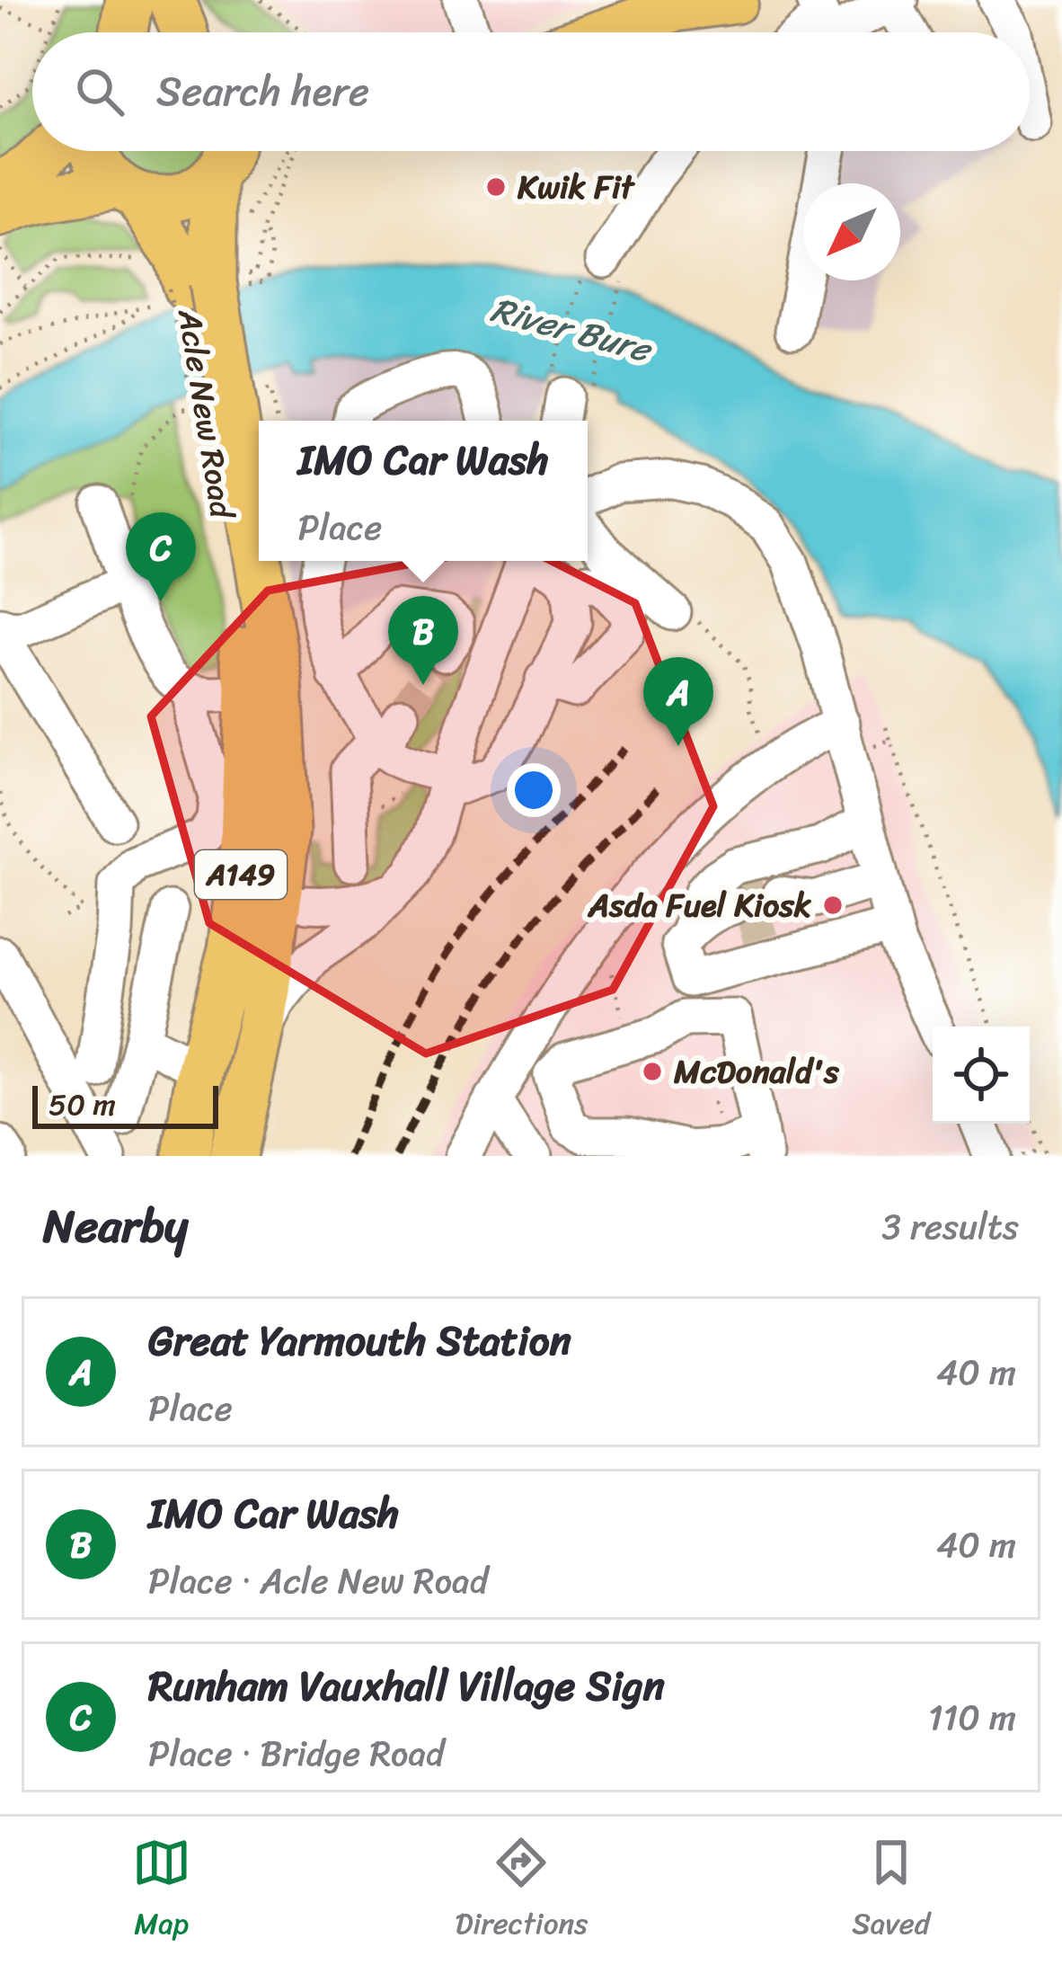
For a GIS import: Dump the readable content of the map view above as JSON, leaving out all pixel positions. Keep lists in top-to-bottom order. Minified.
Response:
{"streets":{"main road":["Acle New Road","A149"]},"crossings":[["Acle New Road","A149"]],"water":["River Bure"],"places":["Kwik Fit","Asda Fuel Kiosk","McDonald's"],"scale_bar":"50 m","north":"bottom left","page":{"search":"Search here","popup":["IMO Car Wash","Place"],"pins":["C","B","A"],"scale":"50 m","heading":["Nearby","3 results"],"list":[{"mark":"A","name":"Great Yarmouth Station","note":"Place","value":"40 m"},{"mark":"B","name":"IMO Car Wash","note":"Place · Acle New Road","value":"40 m"},{"mark":"C","name":"Runham Vauxhall Village Sign","note":"Place · Bridge Road","value":"110 m"}],"nav":["Map","Directions","Saved"]}}
